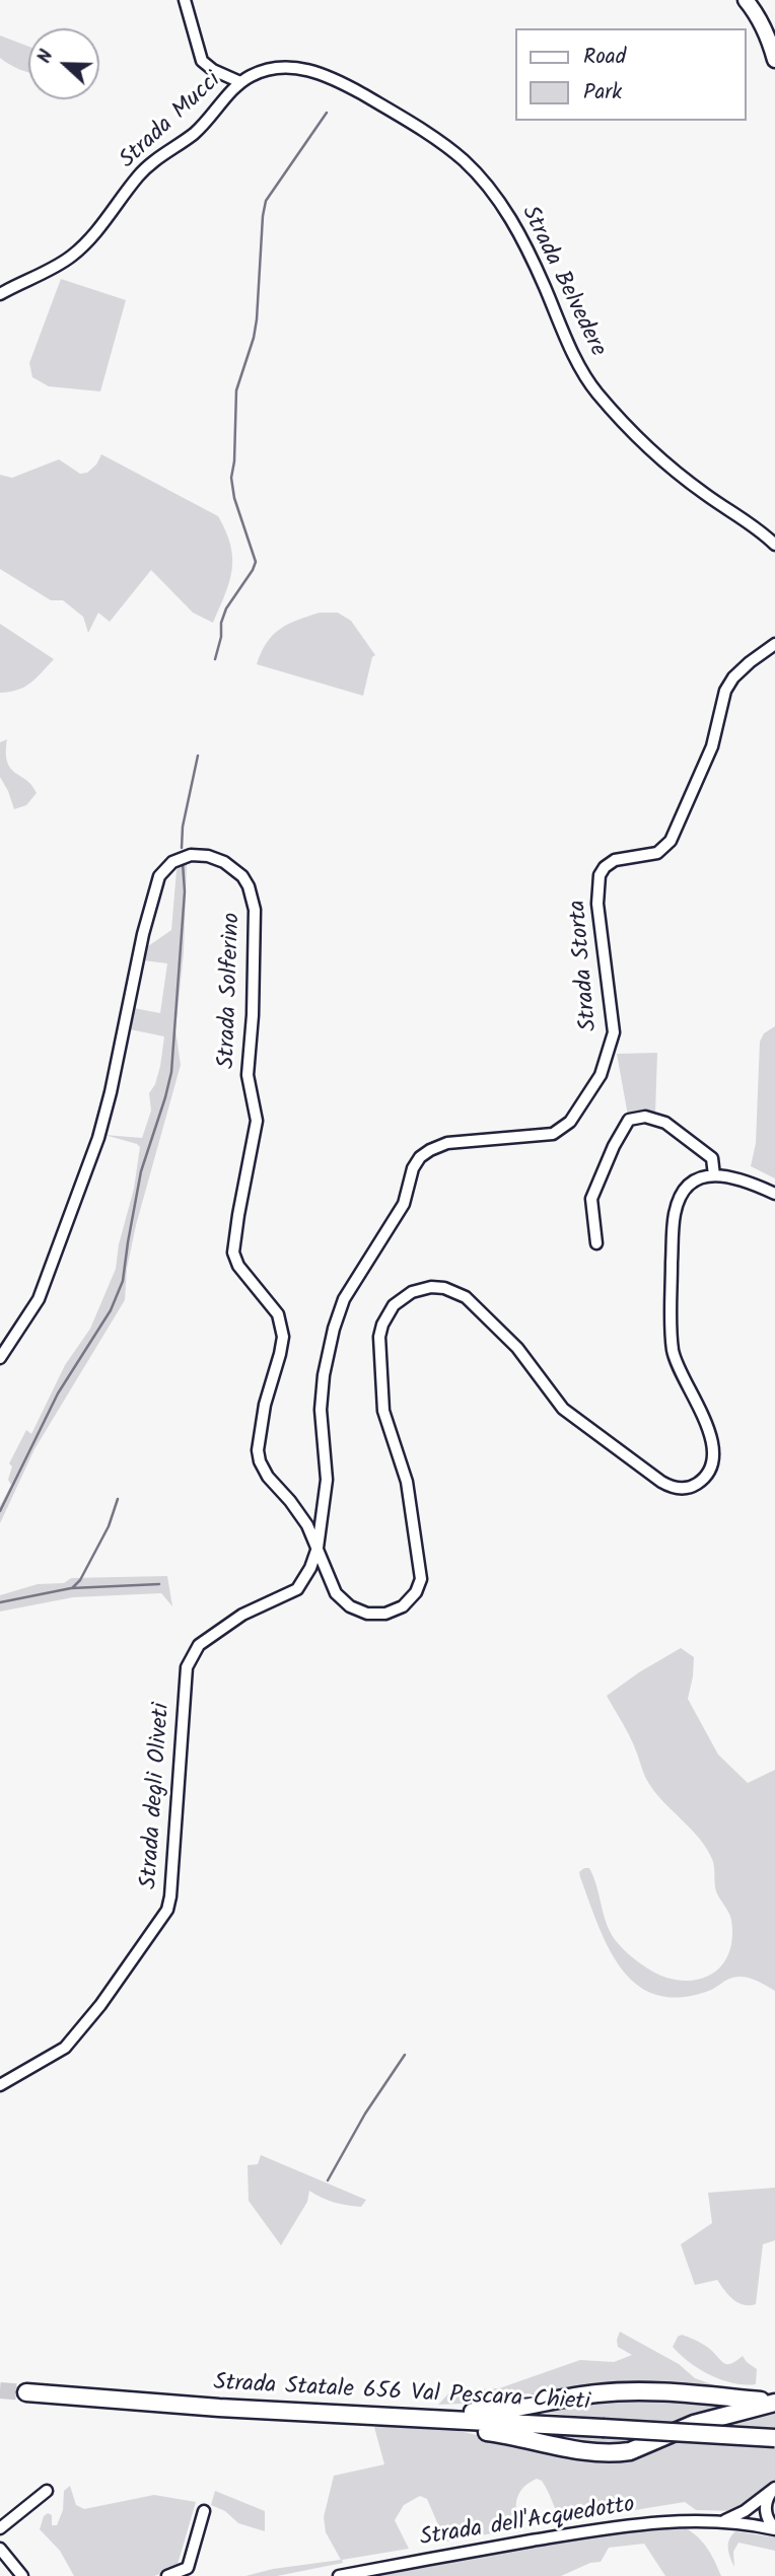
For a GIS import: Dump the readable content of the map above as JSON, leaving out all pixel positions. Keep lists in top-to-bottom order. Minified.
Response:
{"streets":{"highway":["Strada Statale 656 Val Pescara-Chieti"],"street":["Strada Mucci","Strada Belvedere","Strada Storta","Strada Solferino","Strada degli Oliveti","Strada dell'Acquedotto"]},"crossings":[["Strada Mucci","Strada Belvedere"],["Strada Storta","Strada Solferino"],["Strada Storta","Strada degli Oliveti"],["Strada Solferino","Strada degli Oliveti"]],"legend":["Road","Park"],"north":"left"}
